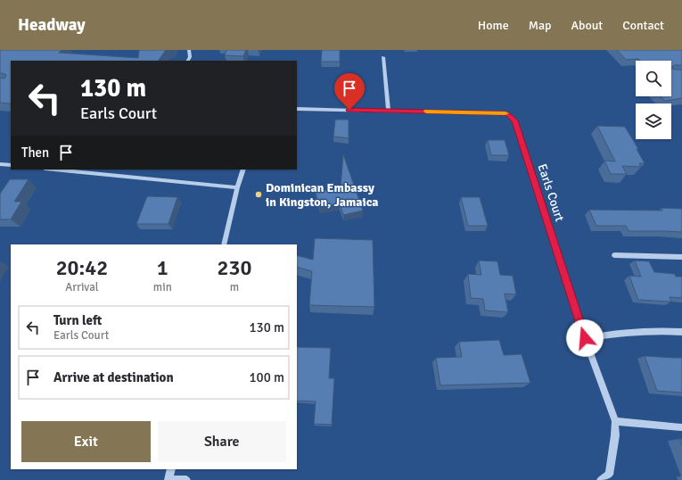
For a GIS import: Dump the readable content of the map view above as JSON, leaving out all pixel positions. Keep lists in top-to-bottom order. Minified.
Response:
{"streets":{"street":["Earls Court"]},"places":["Dominican Embassy in Kingston, Jamaica"],"page":{"header":"Headway","nav":["Home","Map","About","Contact"],"turn":["130 m","Earls Court"],"then":"Then","eta":["20:42","Arrival","1","min","230","m"],"list":[{"name":"Turn left","note":"Earls Court","value":"130 m"},{"name":"Arrive at destination","value":"100 m"}],"buttons":["Exit","Share"]}}
